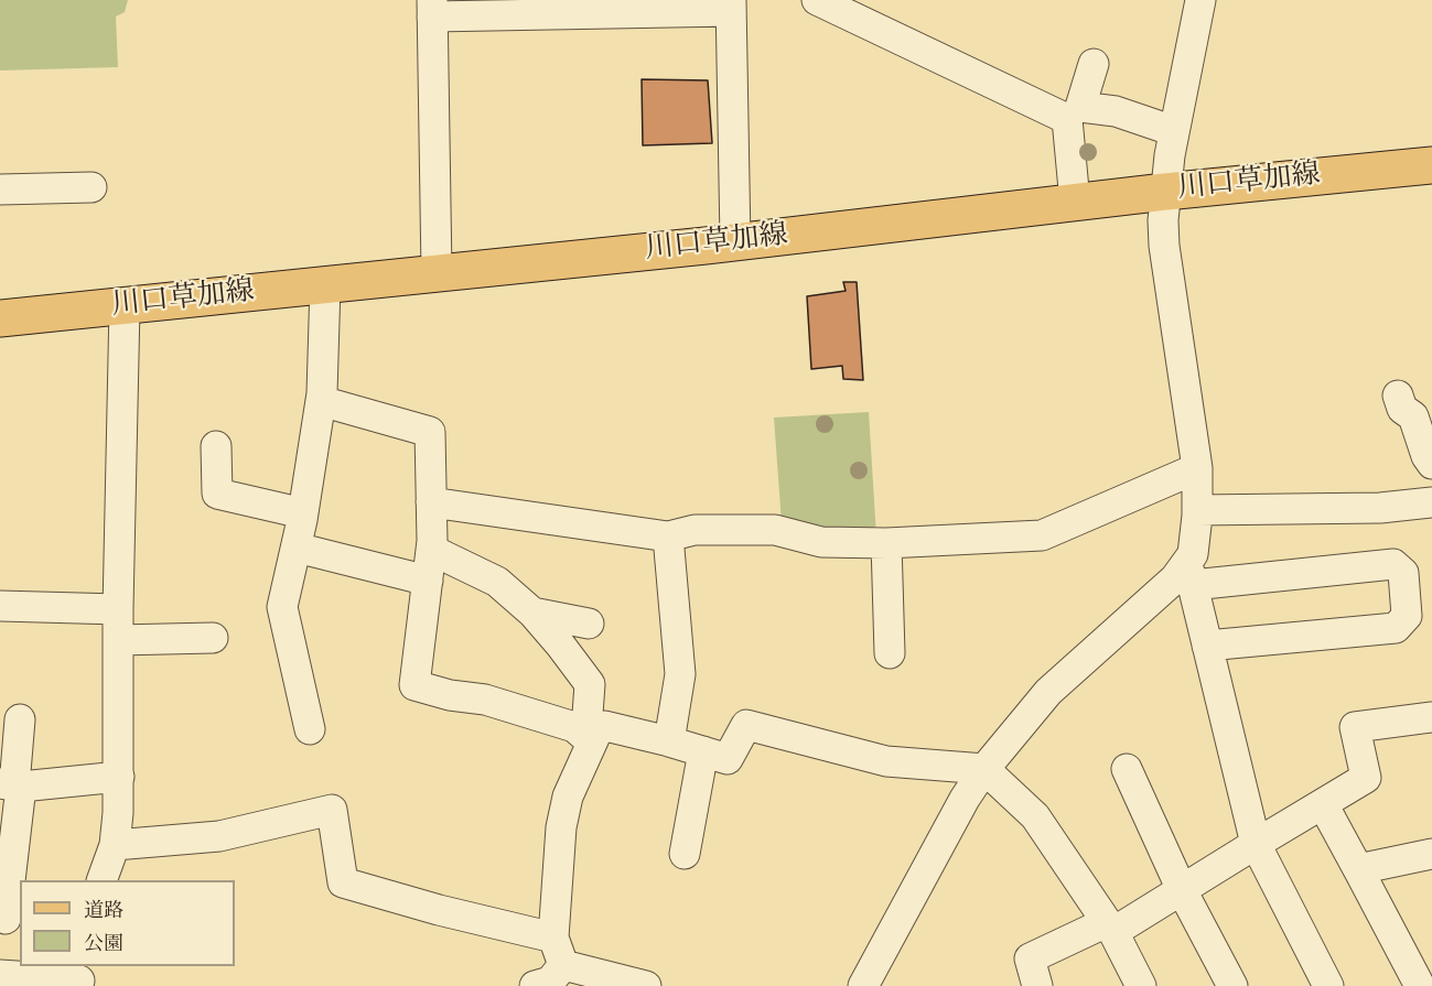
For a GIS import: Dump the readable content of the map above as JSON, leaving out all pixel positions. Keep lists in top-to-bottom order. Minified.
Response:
{"streets":{"main road":["川口草加線"]},"legend":["道路","公園"]}
